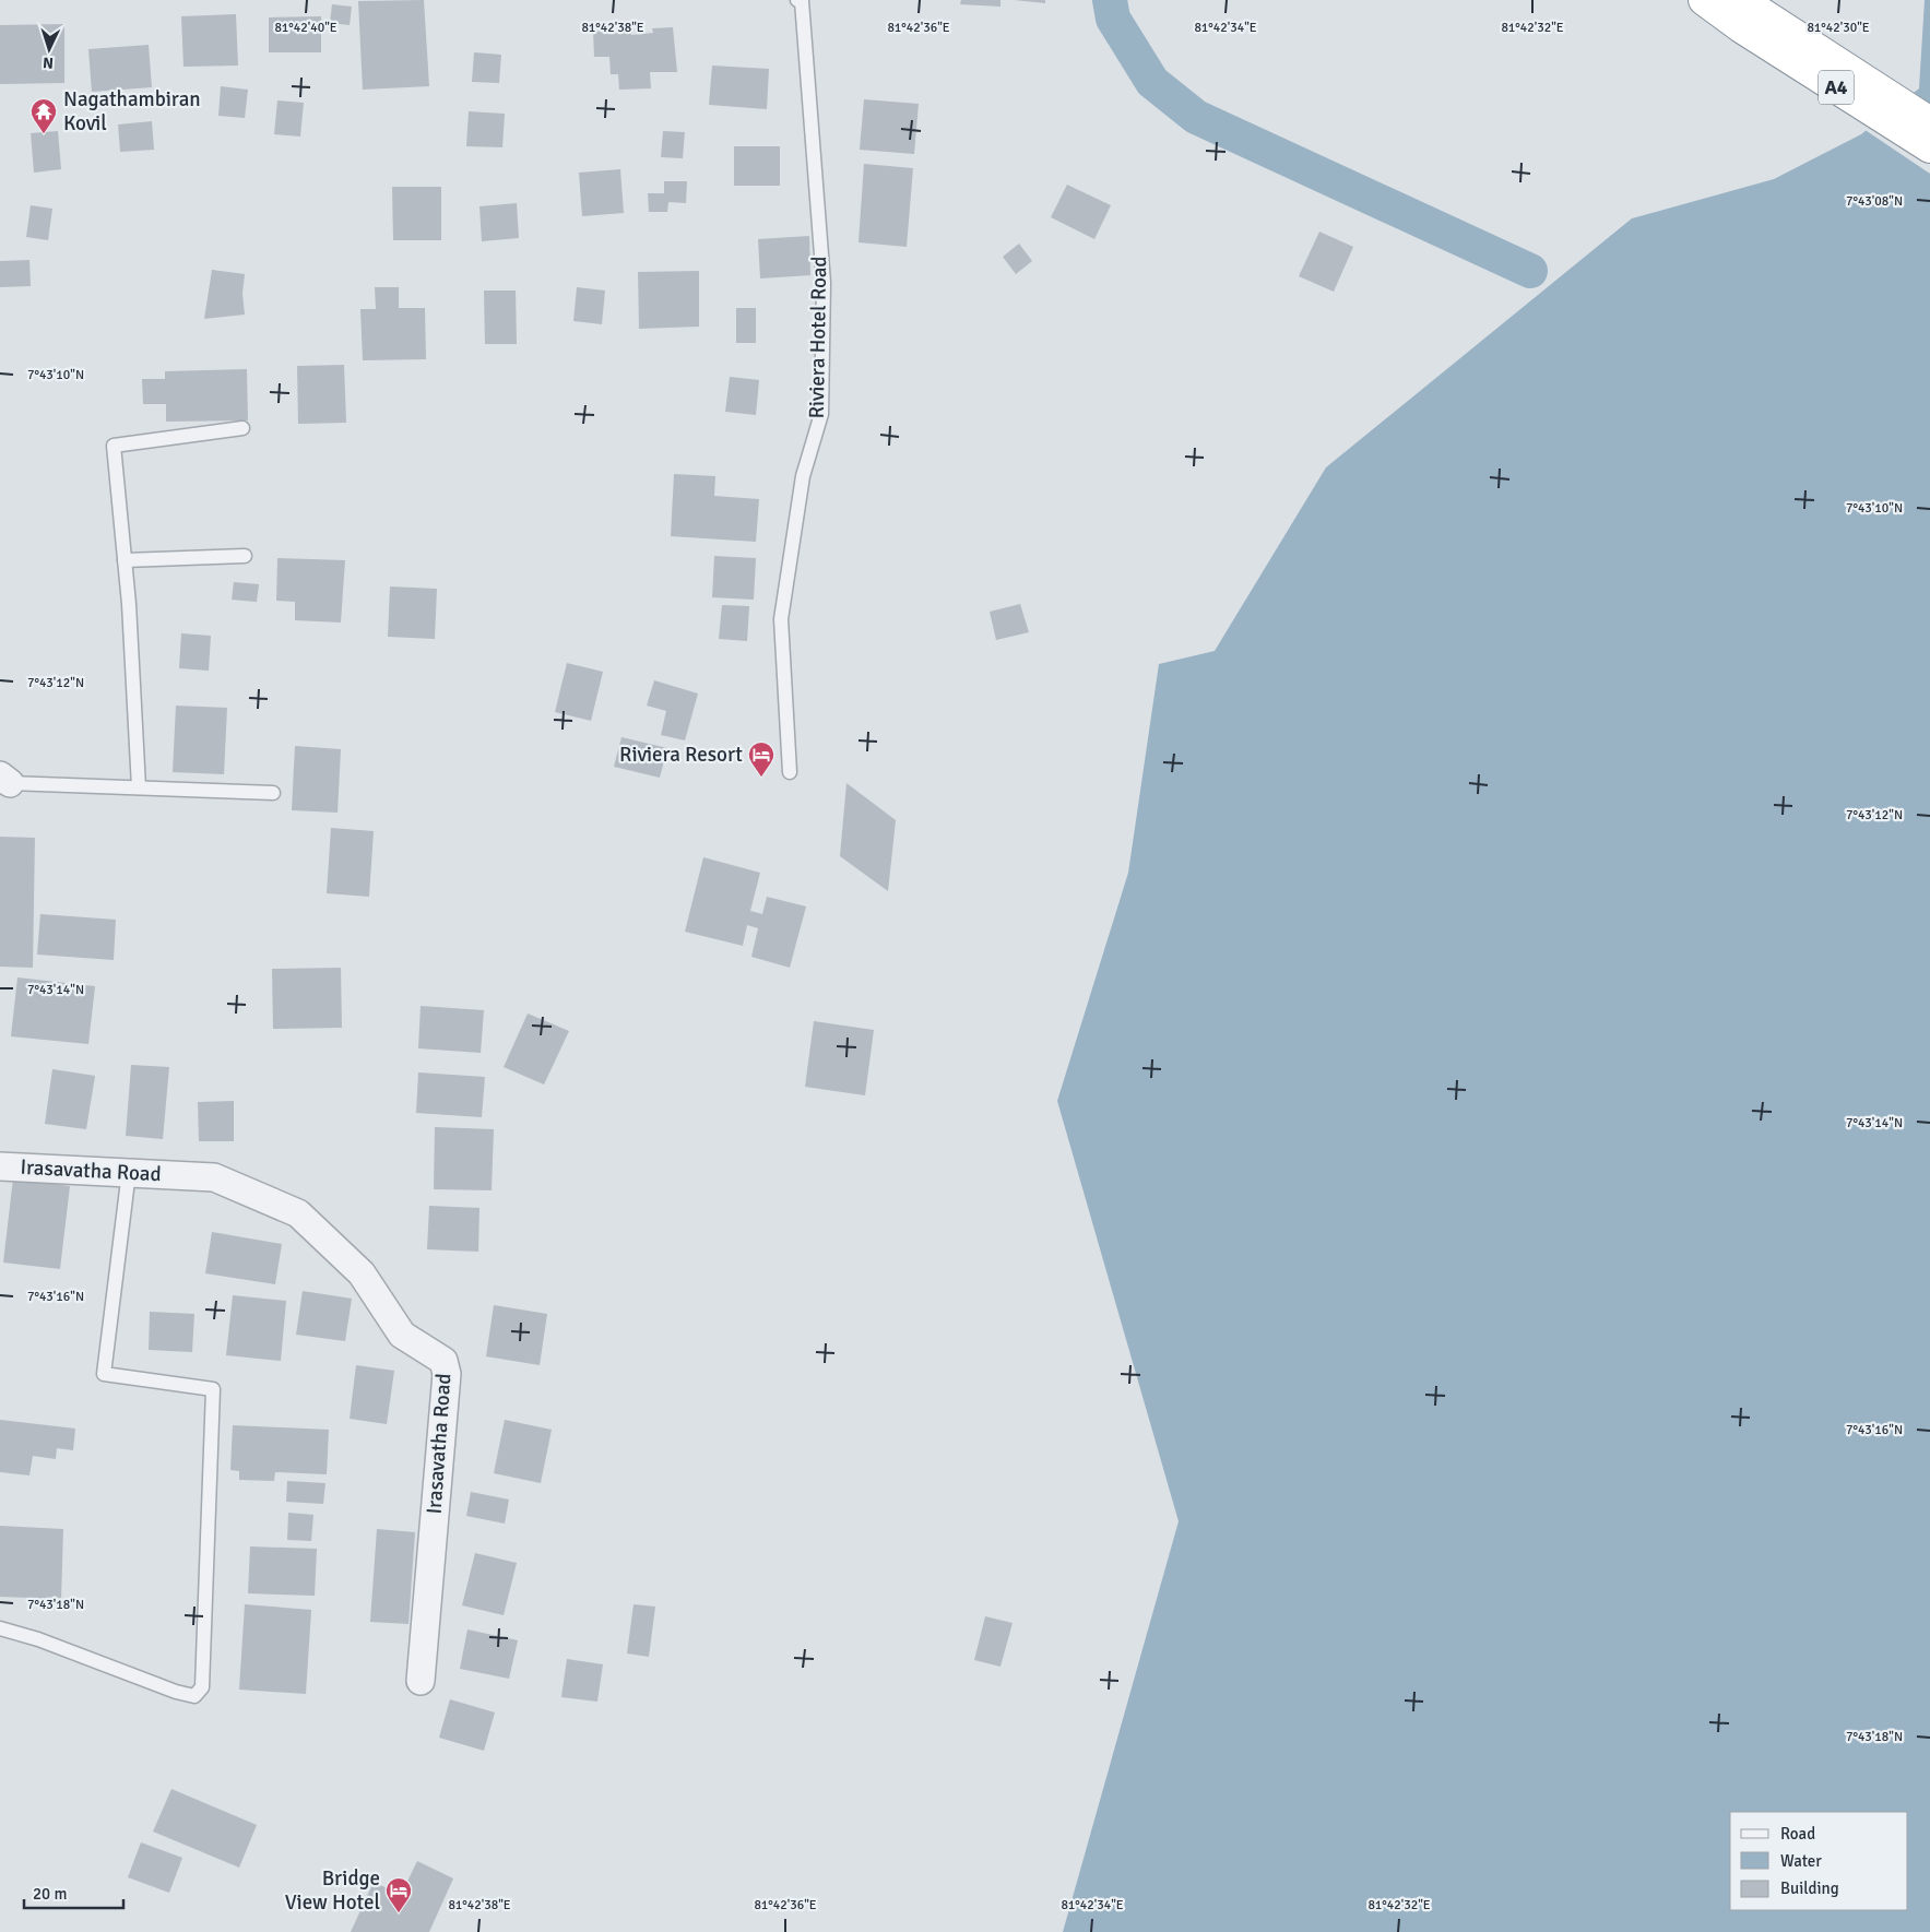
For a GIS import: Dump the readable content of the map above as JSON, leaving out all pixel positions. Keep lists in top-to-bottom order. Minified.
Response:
{"streets":{"highway":["A4"],"street":["Irasavatha Road"],"lane":["Riviera Hotel Road"]},"places":{"temple":["Nagathambiran Kovil"],"hotel":["Riviera Resort","Bridge View Hotel"]},"legend":["Road","Water","Building"],"scale_bar":"20 m","north":"bottom","coordinates":["81°42'40\"E","81°42'38\"E","81°42'36\"E","81°42'34\"E","81°42'32\"E","81°42'30\"E","7°43'08\"N","7°43'10\"N","7°43'12\"N","7°43'14\"N","7°43'16\"N","7°43'18\"N"]}
